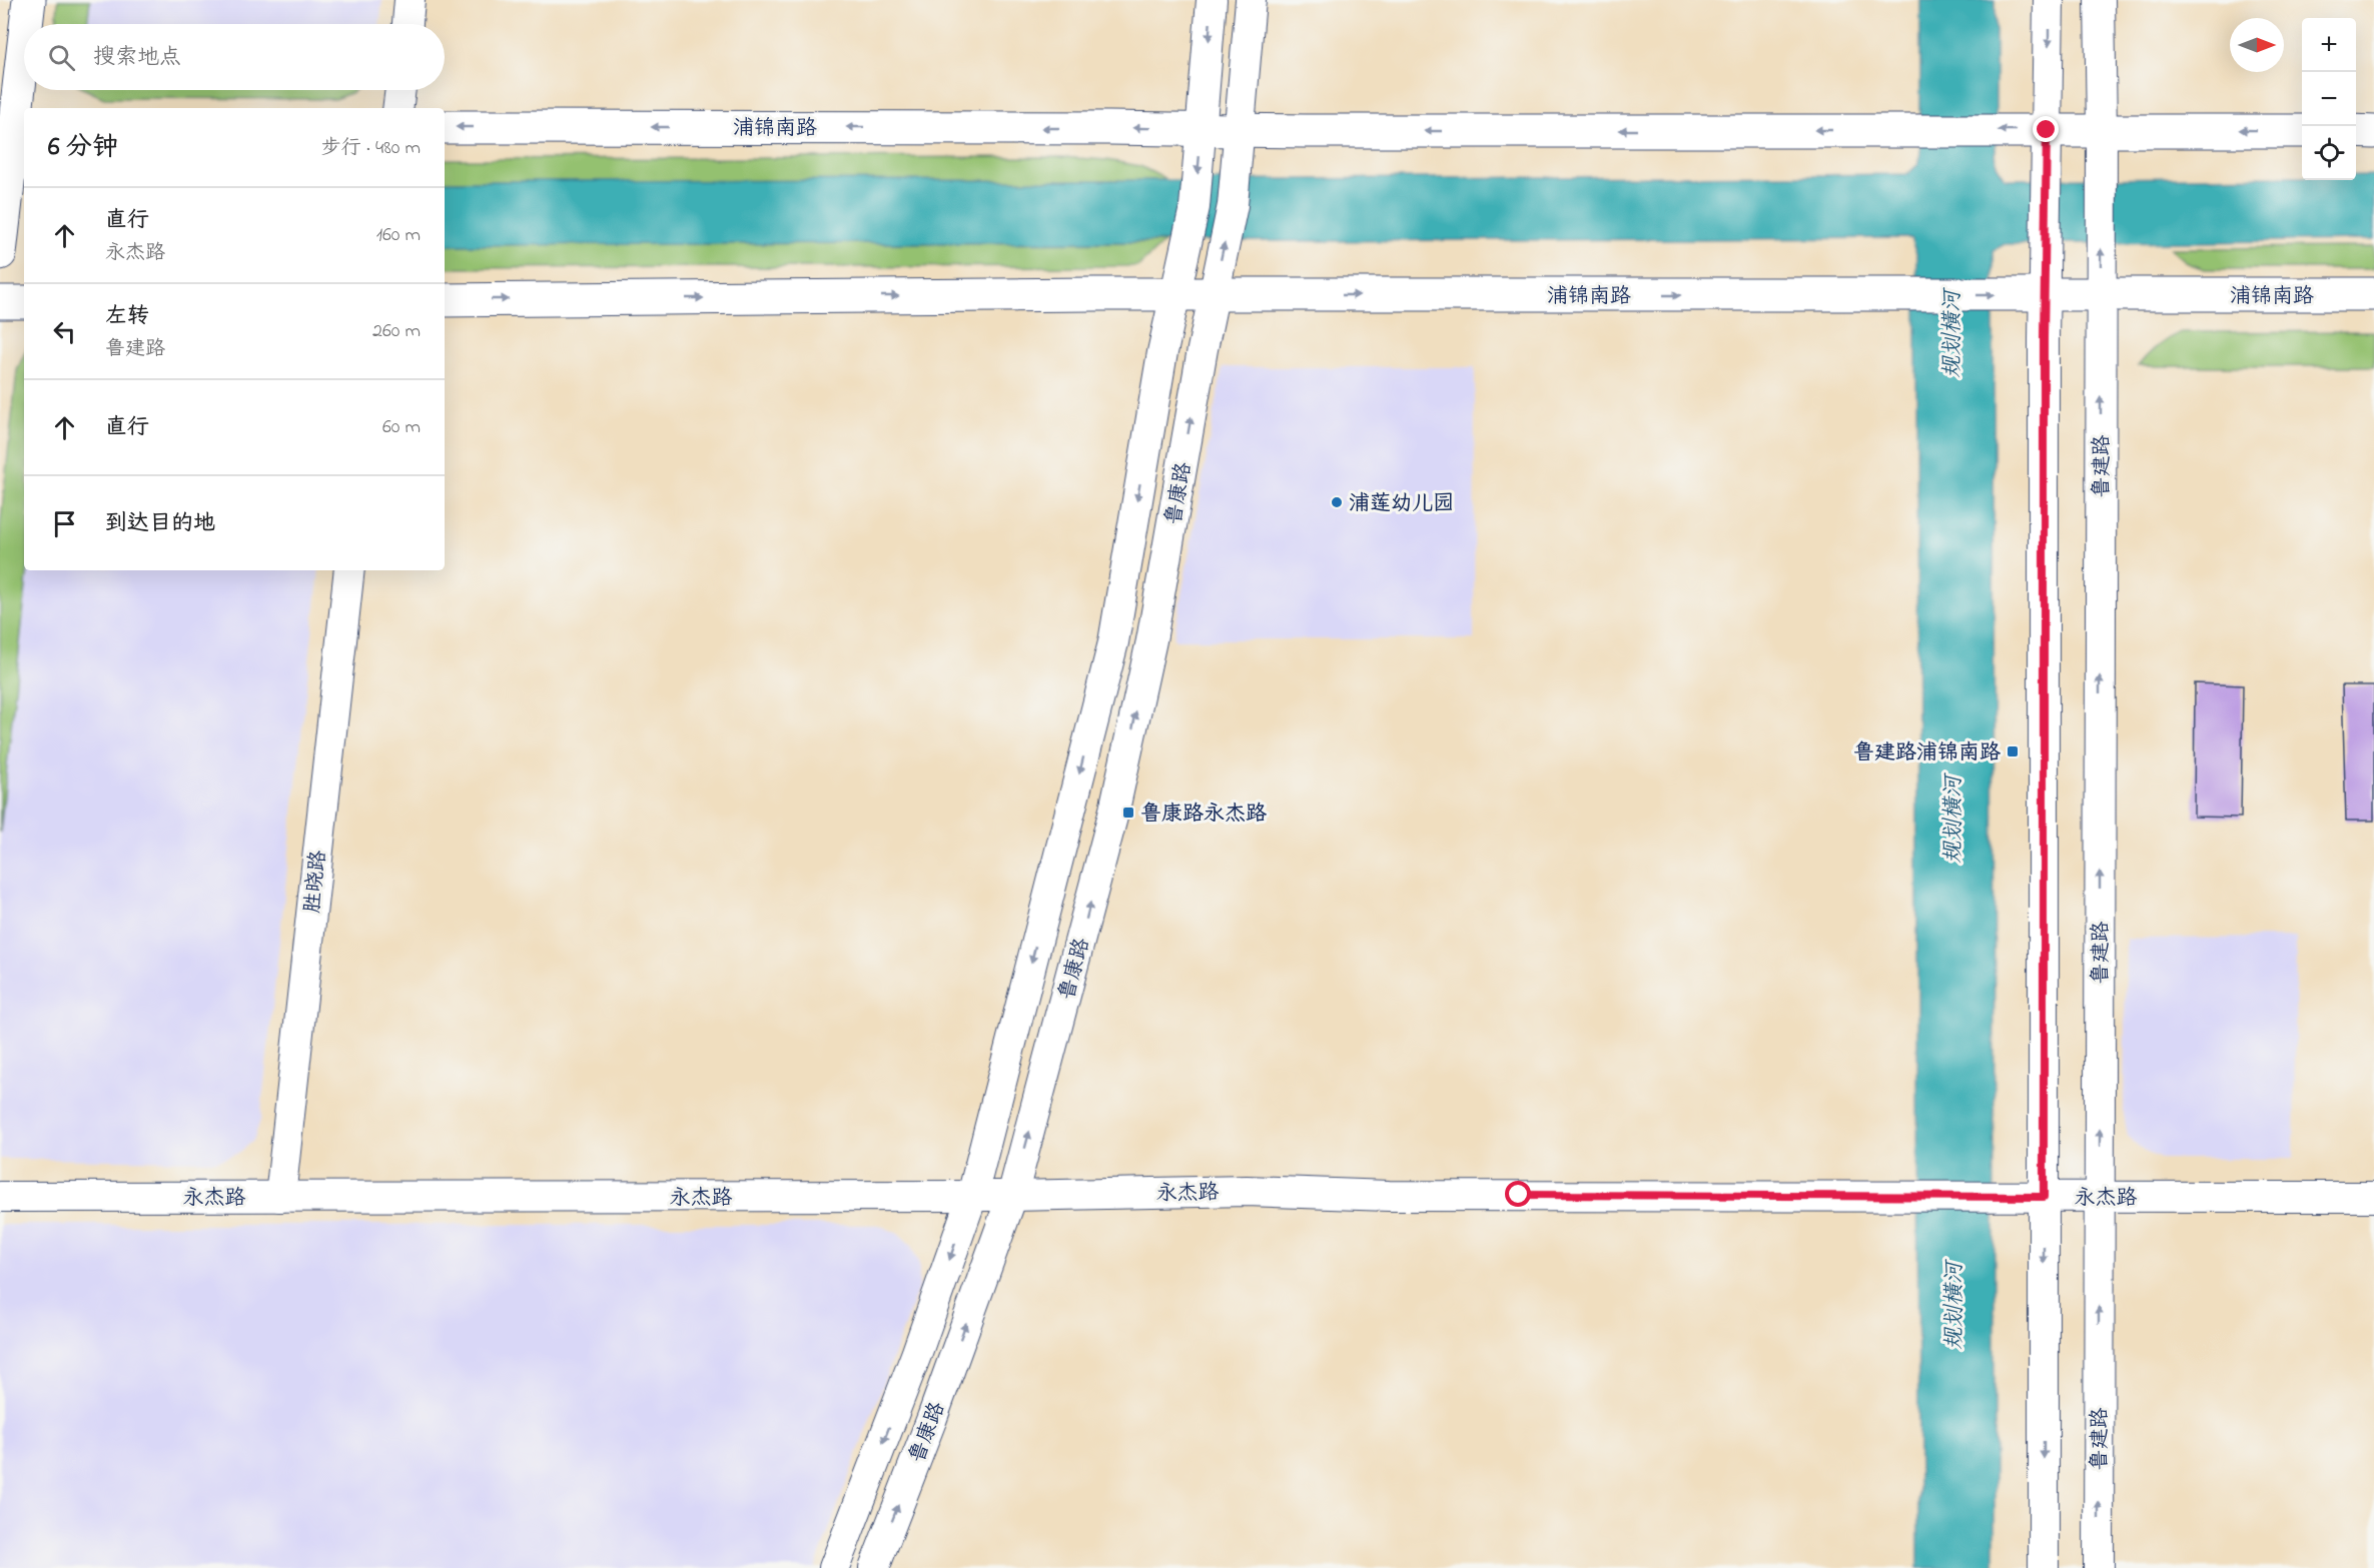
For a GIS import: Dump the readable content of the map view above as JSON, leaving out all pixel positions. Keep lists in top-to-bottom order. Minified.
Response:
{"streets":{"main road":["浦锦南路"],"street":["鲁建路","鲁康路","胜晓路","永杰路"]},"crossings":[["浦锦南路","鲁建路"],["浦锦南路","鲁康路"],["鲁建路","永杰路"],["鲁康路","永杰路"],["胜晓路","永杰路"]],"water":["规划横河"],"places":{"other":["浦莲幼儿园"],"transit":["鲁建路浦锦南路","鲁康路永杰路"]},"north":"right","page":{"map_buttons":["+","−"],"search":"搜索地点","heading":["6 分钟","步行 · 480 m"],"list":[["直行","永杰路","160 m"],["左转","鲁建路","260 m"],["直行","60 m"],"到达目的地"]}}
